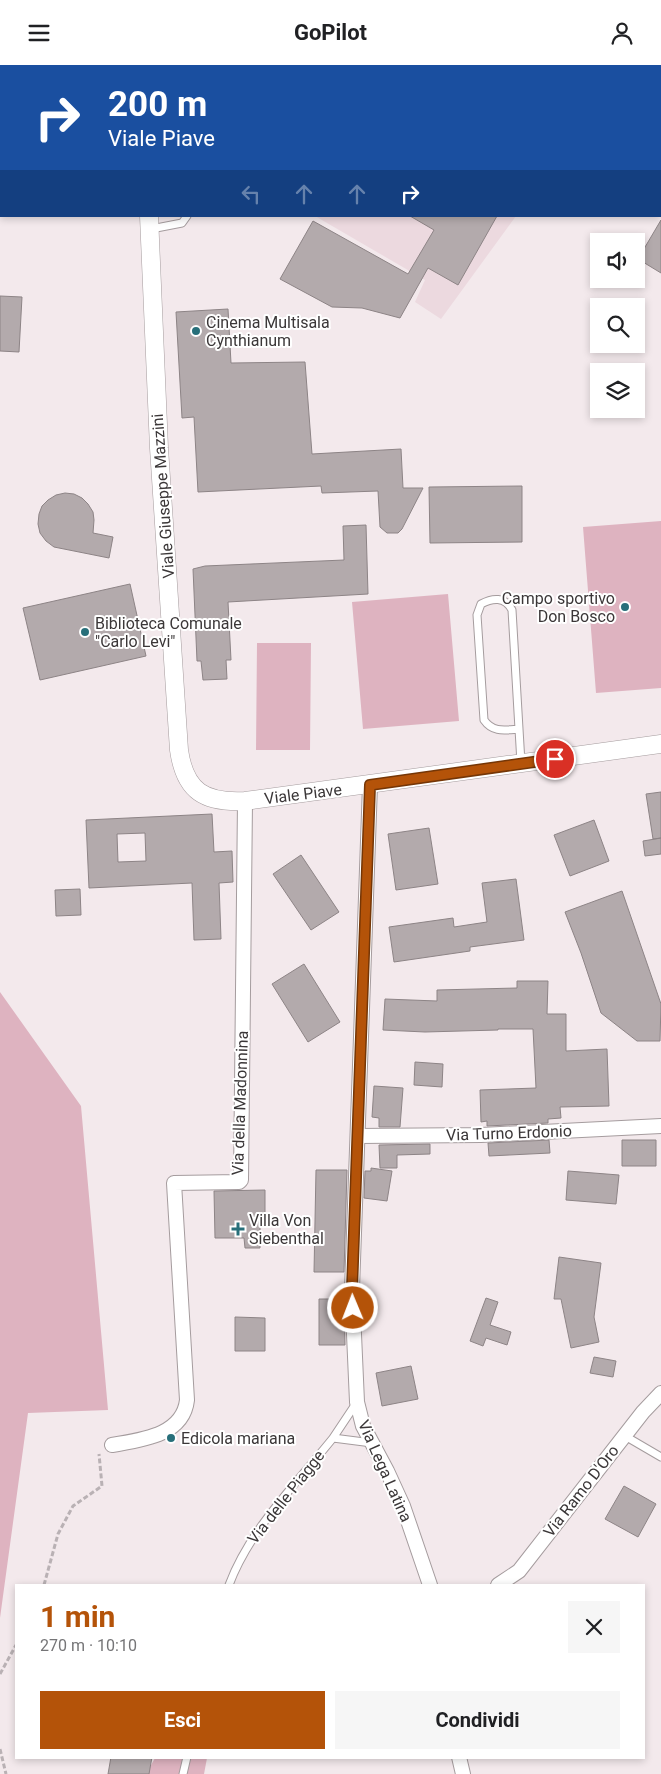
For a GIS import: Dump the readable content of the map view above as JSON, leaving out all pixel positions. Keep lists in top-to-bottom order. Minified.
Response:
{"streets":{"street":["Viale Giuseppe Mazzini","Viale Piave","Via della Madonnina","Via Turno Erdonio","Via Lega Latina","Via Ramo D'Oro"],"lane":["Via delle Piagge"]},"crossings":[["Viale Giuseppe Mazzini","Viale Piave"],["Viale Piave","Via della Madonnina"],["Viale Piave","Via Lega Latina"],["Via Turno Erdonio","Via Lega Latina"],["Via Lega Latina","Via delle Piagge"]],"places":{"other":["Cinema Multisala Cynthianum","Campo sportivo Don Bosco","Biblioteca Comunale \"Carlo Levi\"","Edicola mariana"],"health":["Villa Von Siebenthal"]},"page":{"header":"GoPilot","turn":["200 m","Viale Piave"],"heading":["1 min","270 m · 10:10"],"buttons":["Esci","Condividi"]}}
